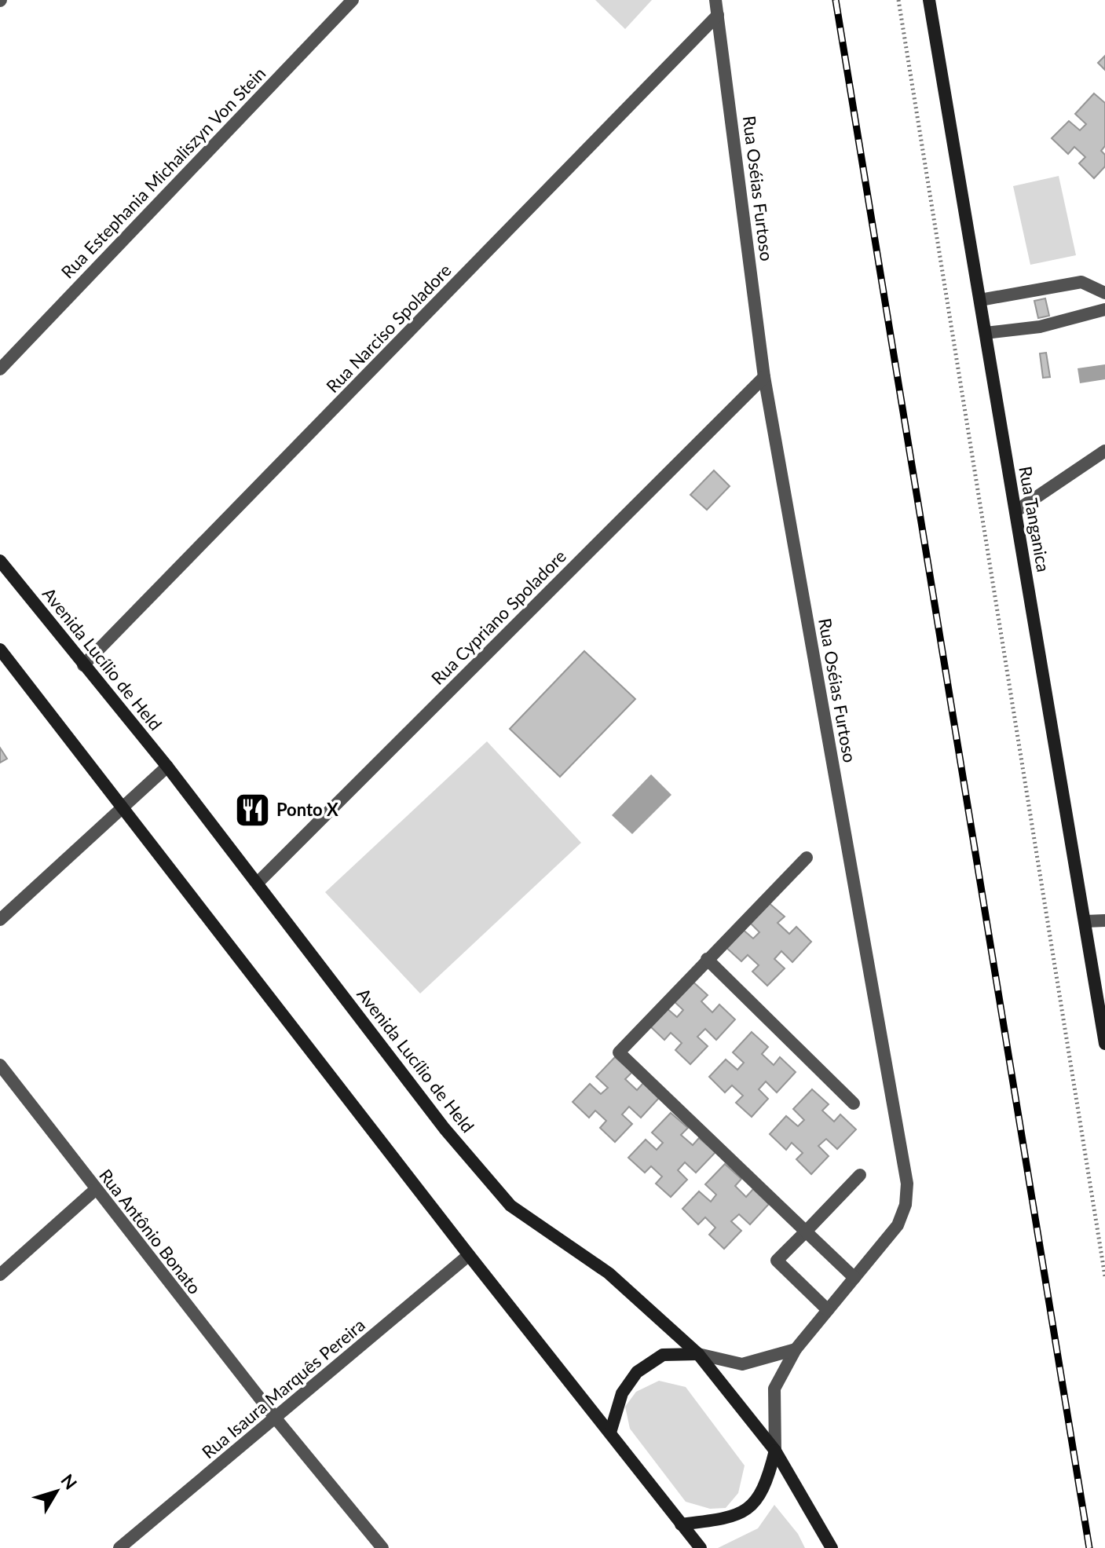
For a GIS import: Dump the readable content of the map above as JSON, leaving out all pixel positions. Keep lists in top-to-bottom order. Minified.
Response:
{"streets":{"main road":["Rua Tanganica","Avenida Lucílio de Held"],"street":["Rua Estephania Michaliszyn Von Stein","Rua Oséias Furtoso","Rua Narciso Spoladore","Rua Cypriano Spoladore","Rua Antônio Bonato","Rua Isaura Marquês Pereira"]},"crossings":[["Rua Oséias Furtoso","Rua Narciso Spoladore"],["Rua Oséias Furtoso","Rua Cypriano Spoladore"],["Rua Oséias Furtoso","Avenida Lucílio de Held"],["Rua Narciso Spoladore","Avenida Lucílio de Held"],["Rua Cypriano Spoladore","Avenida Lucílio de Held"],["Rua Antônio Bonato","Rua Isaura Marquês Pereira"]],"places":{"restaurant":["Ponto X"]},"north":"top right"}
